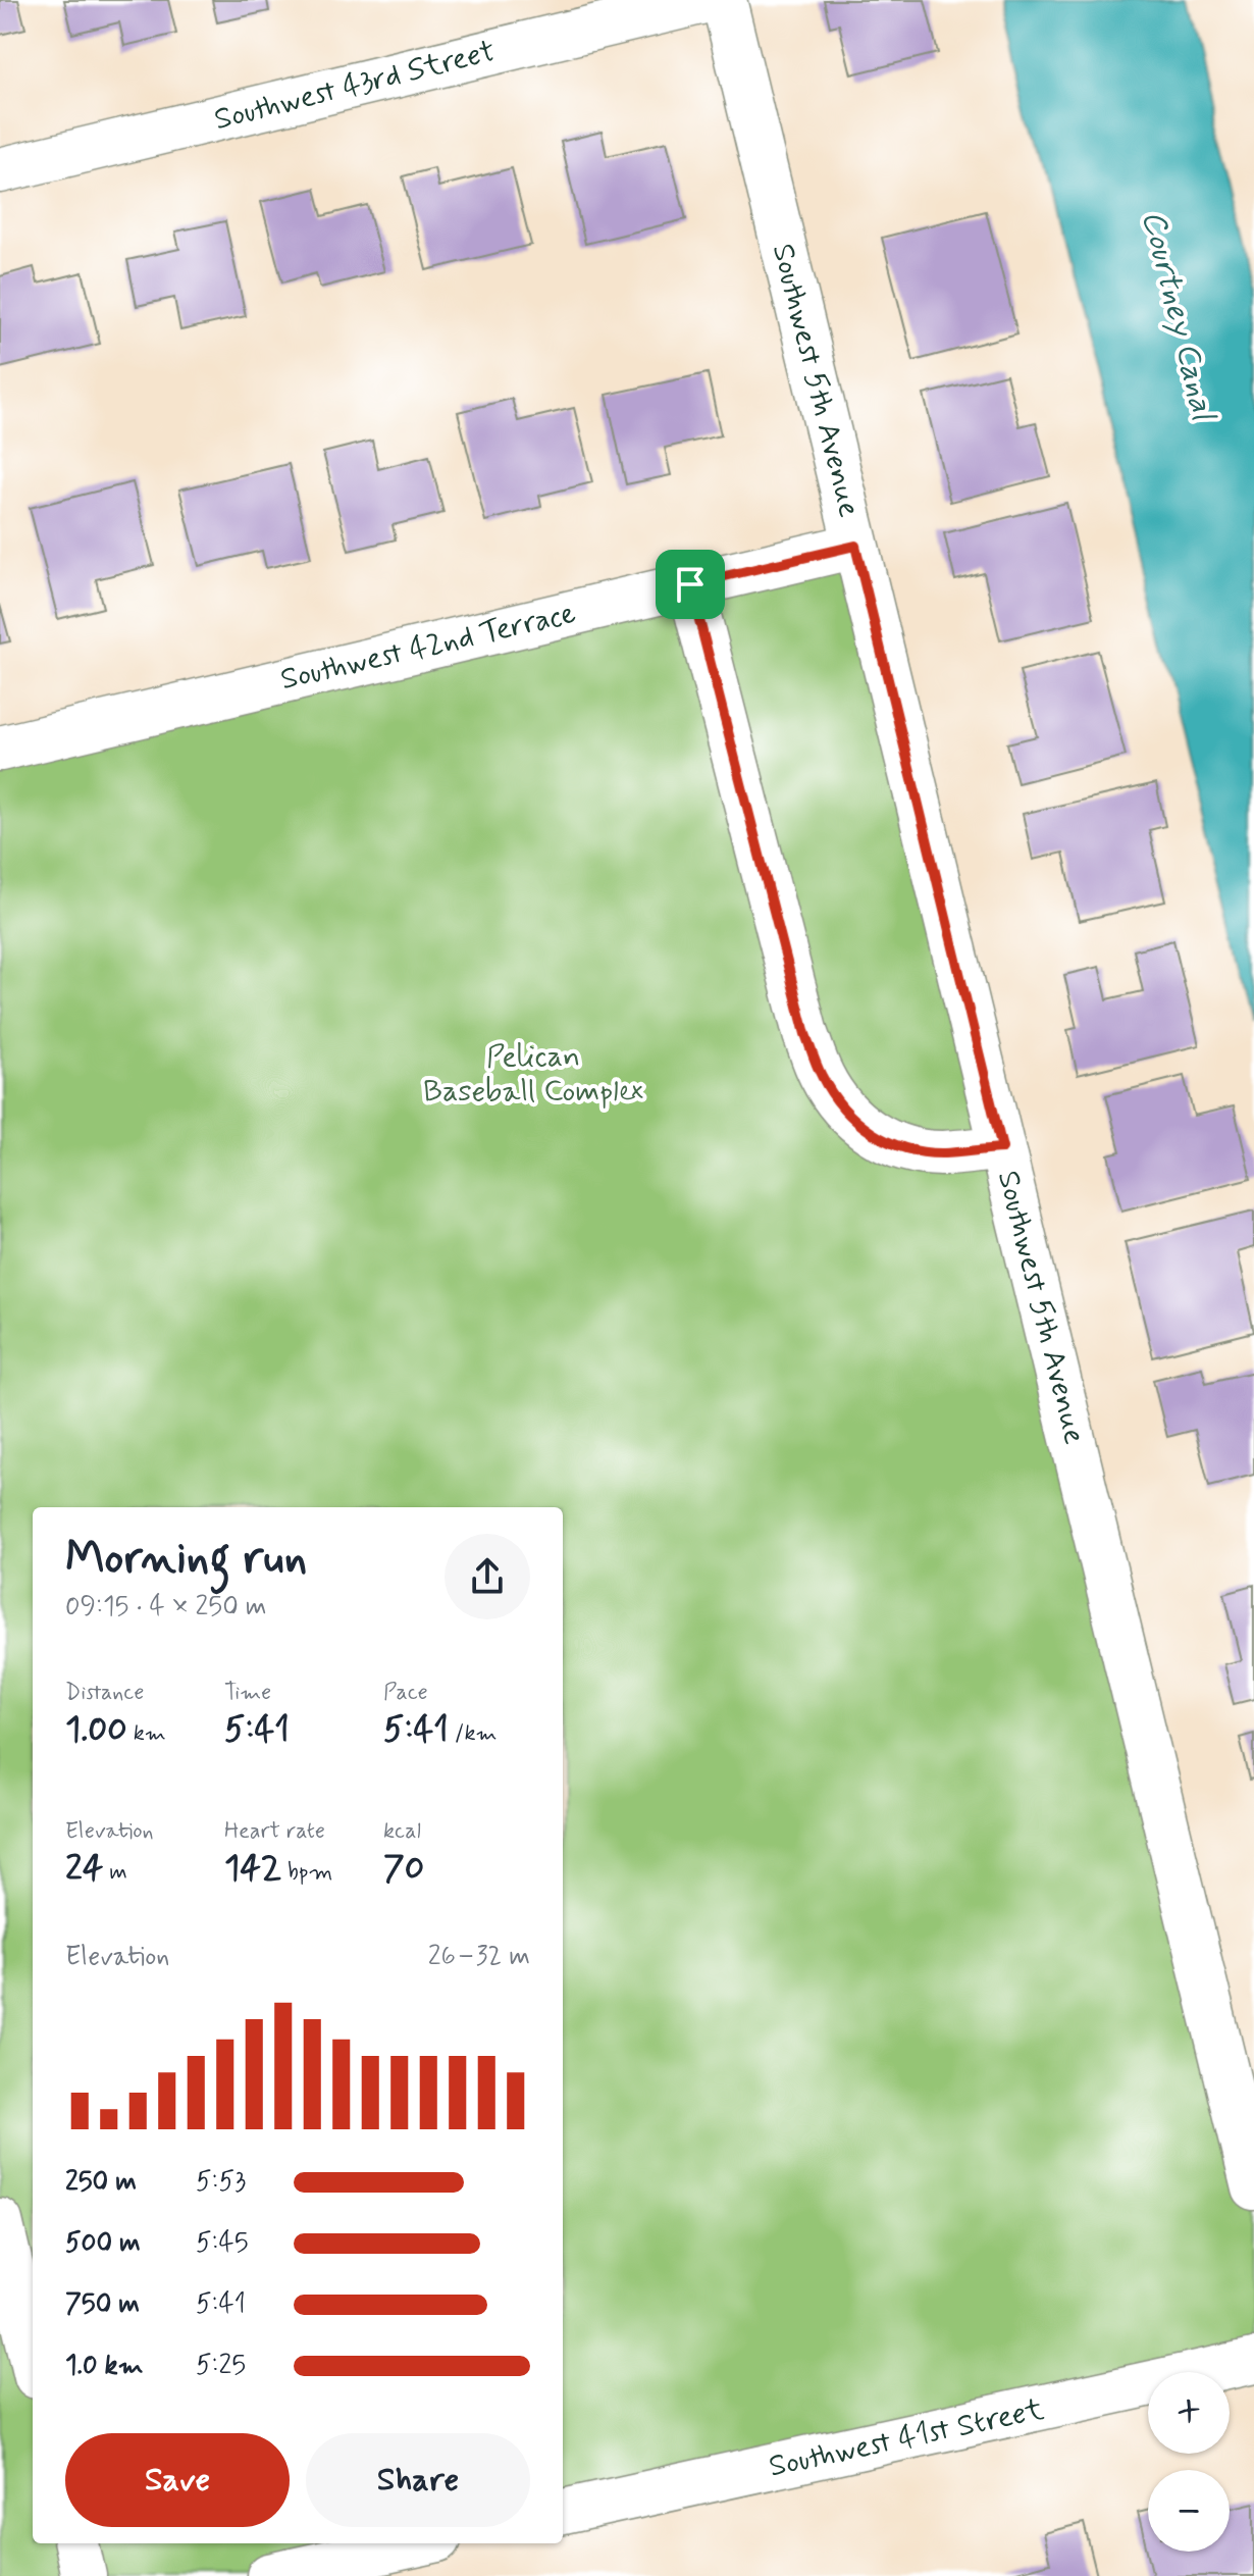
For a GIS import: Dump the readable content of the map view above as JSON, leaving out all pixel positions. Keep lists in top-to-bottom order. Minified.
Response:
{"streets":{"street":["Southwest 43rd Street","Southwest 5th Avenue","Southwest 42nd Terrace","Southwest 41st Street"]},"crossings":[["Southwest 5th Avenue","Southwest 42nd Terrace"]],"water":["Courtney Canal"],"parks":["Pelican Baseball Complex"],"page":{"heading":["Morning run","09:15 · 4 × 250 m"],"stats":[["Distance","1.00 km"],["Time","5:41"],["Pace","5:41 /km"],["Elevation","24 m"],["Heart rate","142 bpm"],["kcal","70"]],"chart":["Elevation","26–32 m"],"list":[{"name":"250 m","note":"5:53"},{"name":"500 m","note":"5:45"},{"name":"750 m","note":"5:41"},{"name":"1.0 km","note":"5:25"}],"map_buttons":["+","−"],"buttons":["Save","Share"]}}
